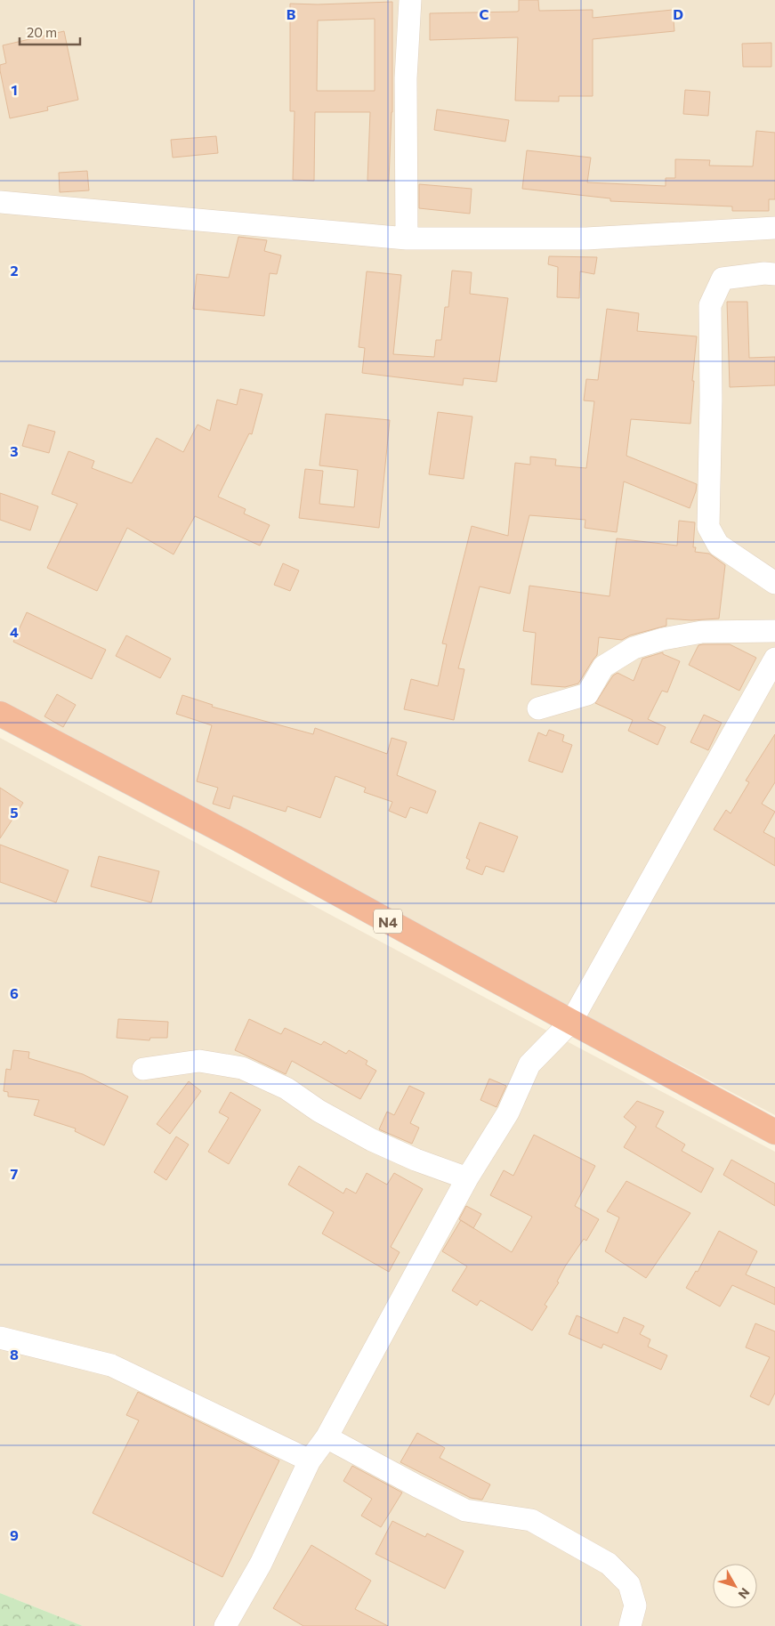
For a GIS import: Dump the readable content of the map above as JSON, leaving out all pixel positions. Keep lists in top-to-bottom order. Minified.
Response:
{"streets":{"highway":["N4"]},"scale_bar":"20 m","north":"bottom right","grid":{"columns":["B","C","D"],"rows":["1","2","3","4","5","6","7","8","9"]}}
